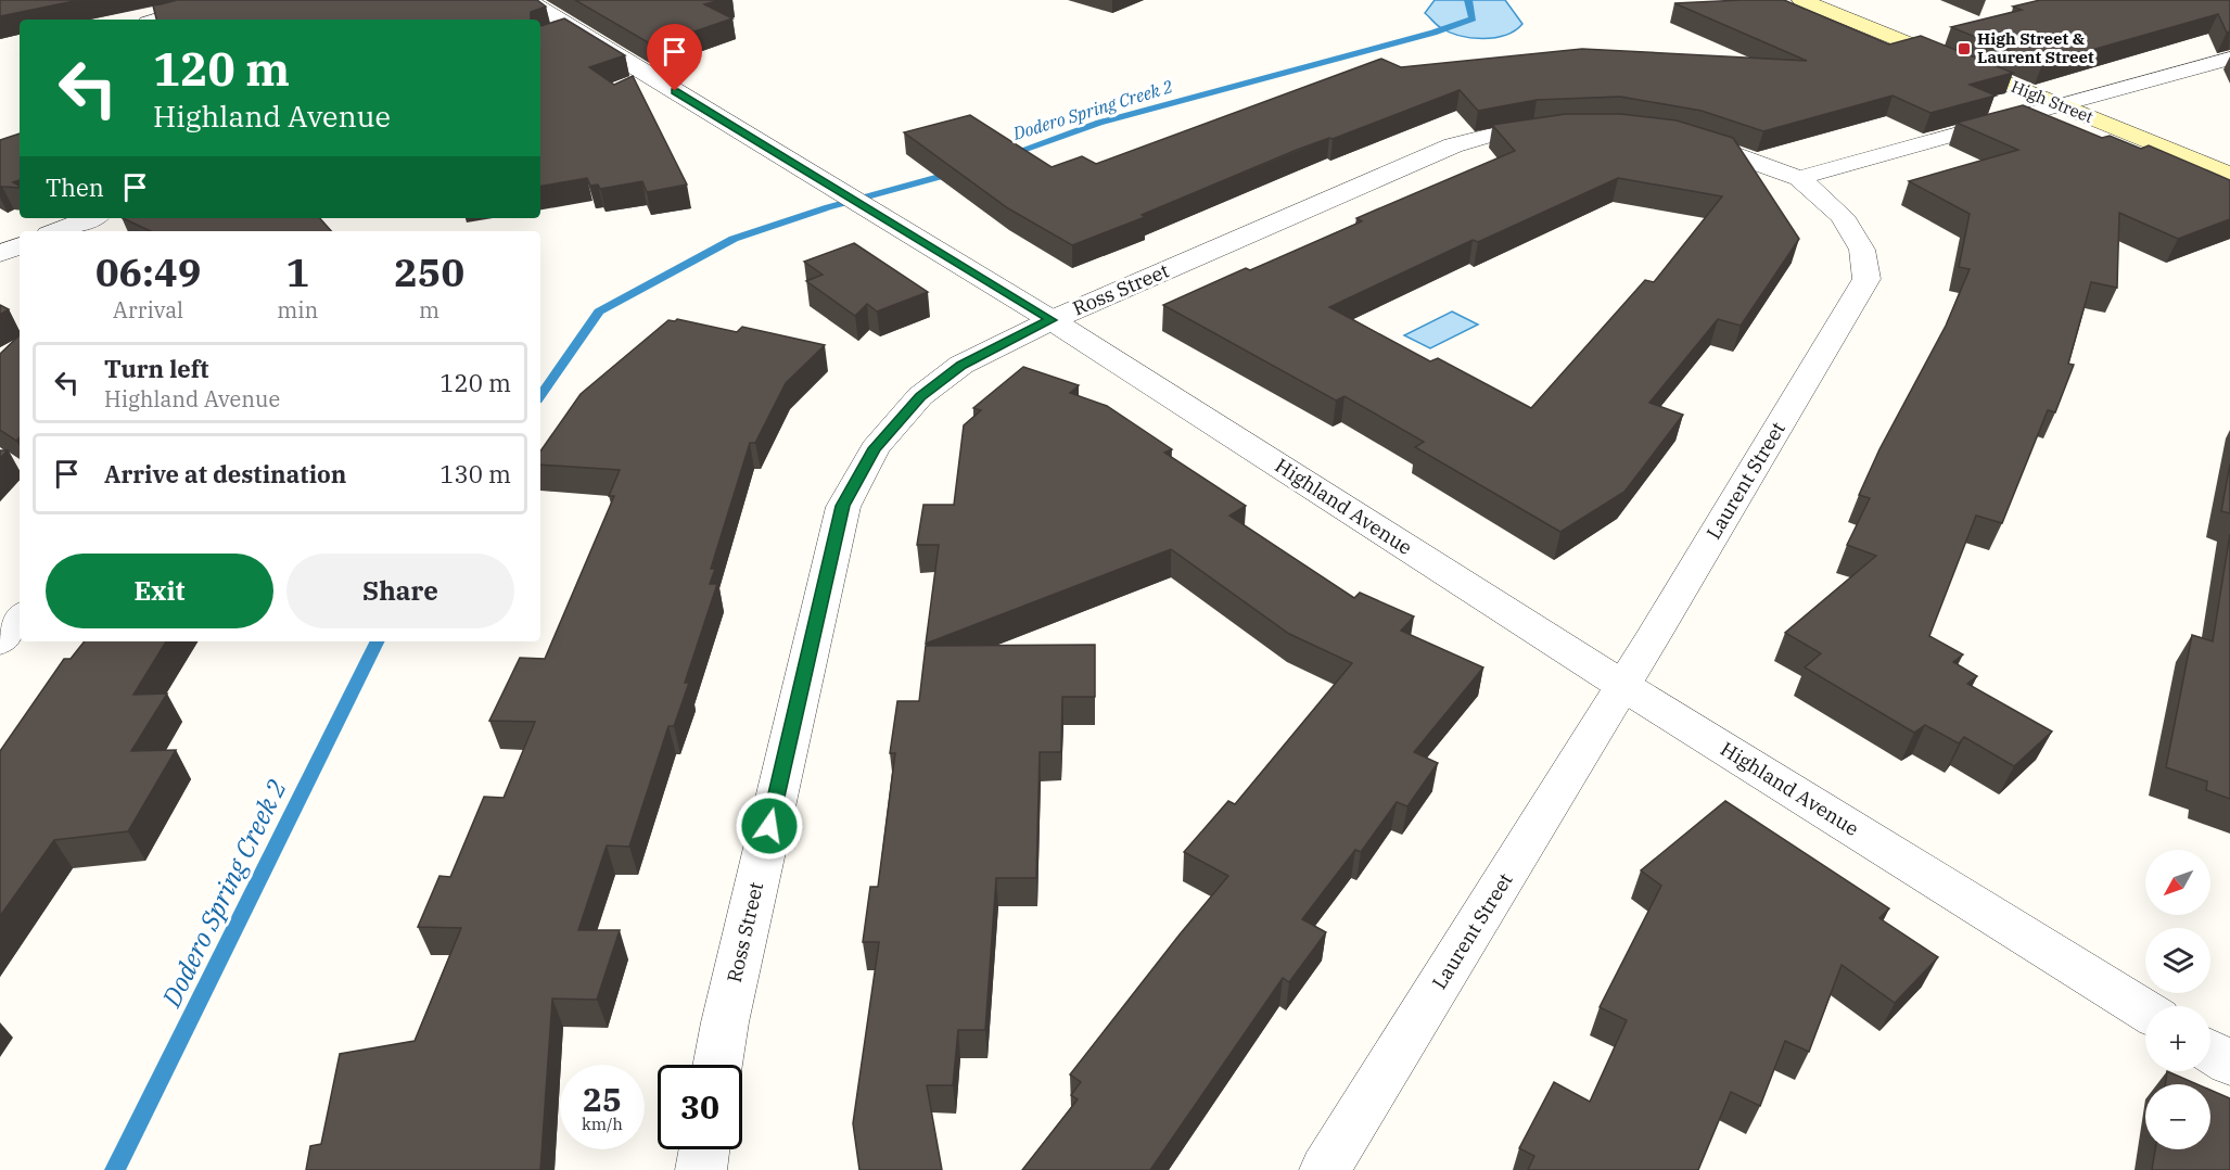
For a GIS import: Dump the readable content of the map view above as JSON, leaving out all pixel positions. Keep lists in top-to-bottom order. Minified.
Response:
{"streets":{"main road":["High Street"],"street":["Ross Street","Laurent Street","Highland Avenue"]},"crossings":[["Ross Street","Highland Avenue"],["Laurent Street","Highland Avenue"]],"water":["Dodero Spring Creek 2"],"places":{"transit":["High Street & Laurent Street"]},"north":"bottom left","page":{"turn":["120 m","Highland Avenue"],"then":"Then","eta":["06:49","Arrival","1","min","250","m"],"list":[{"name":"Turn left","note":"Highland Avenue","value":"120 m"},{"name":"Arrive at destination","value":"130 m"}],"buttons":["Exit","Share"],"map_buttons":["+","−"],"speed":"25 km/h","limit":"30"}}
